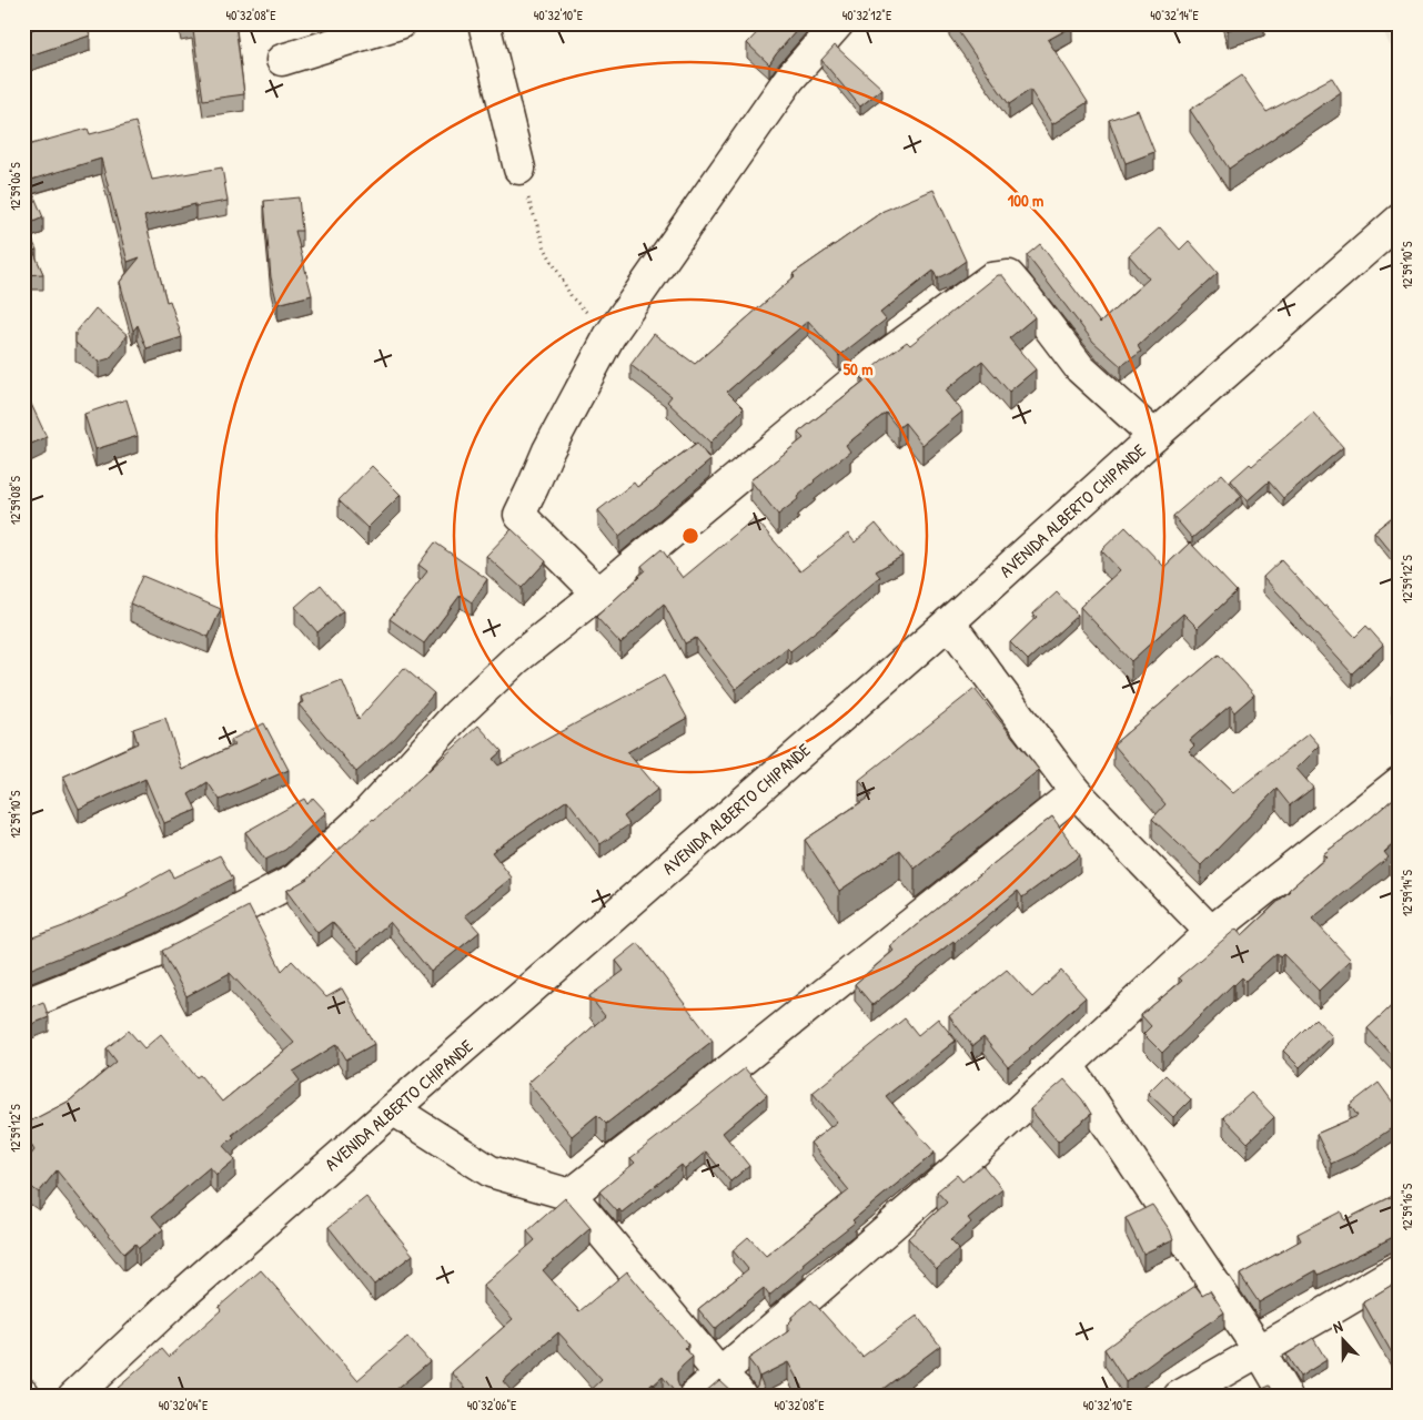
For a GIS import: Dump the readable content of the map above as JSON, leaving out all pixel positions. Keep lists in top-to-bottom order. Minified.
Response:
{"streets":{"street":["AVENIDA ALBERTO CHIPANDE"]},"north":"top","coordinates":["40°32'08\"E","40°32'10\"E","40°32'12\"E","40°32'14\"E","12°59'06\"S","12°59'10\"S","12°59'08\"S","12°59'12\"S","12°59'14\"S","12°59'16\"S","40°32'04\"E","40°32'06\"E"],"rings":["100 m","50 m"]}
